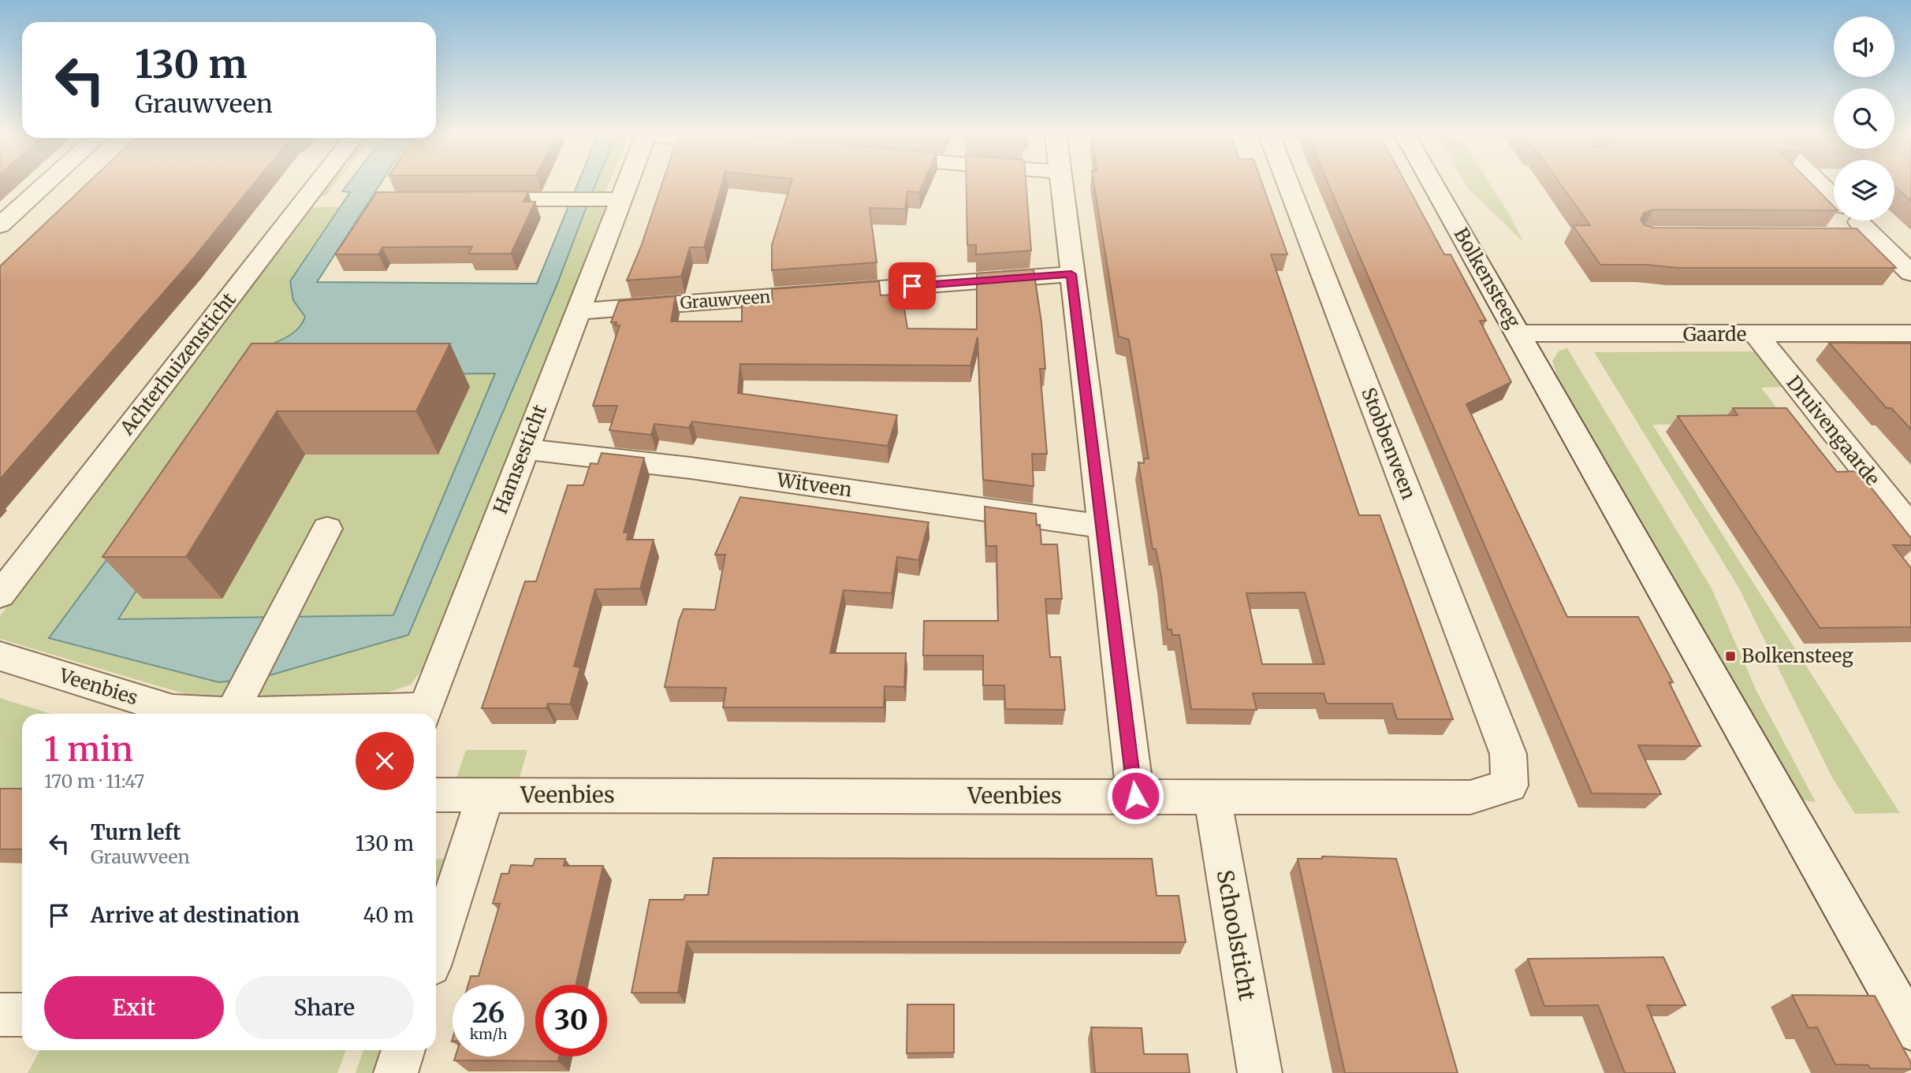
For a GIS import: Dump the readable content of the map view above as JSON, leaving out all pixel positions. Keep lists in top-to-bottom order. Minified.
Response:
{"streets":{"street":["Bolkensteeg","Grauwveen","Gaarde","Achterhuizensticht","Druivengaarde","Stobbenveen","Hamsesticht","Witveen","Veenbies","Schoolsticht"]},"crossings":[["Bolkensteeg","Gaarde"],["Grauwveen","Hamsesticht"],["Gaarde","Druivengaarde"],["Stobbenveen","Veenbies"],["Hamsesticht","Witveen"],["Hamsesticht","Veenbies"],["Veenbies","Schoolsticht"]],"places":{"transit":["Bolkensteeg"]},"page":{"turn":["130 m","Grauwveen"],"heading":["1 min","170 m · 11:47"],"list":[{"name":"Turn left","note":"Grauwveen","value":"130 m"},{"name":"Arrive at destination","value":"40 m"}],"buttons":["Exit","Share"],"speed":"26 km/h","limit":"30"}}
